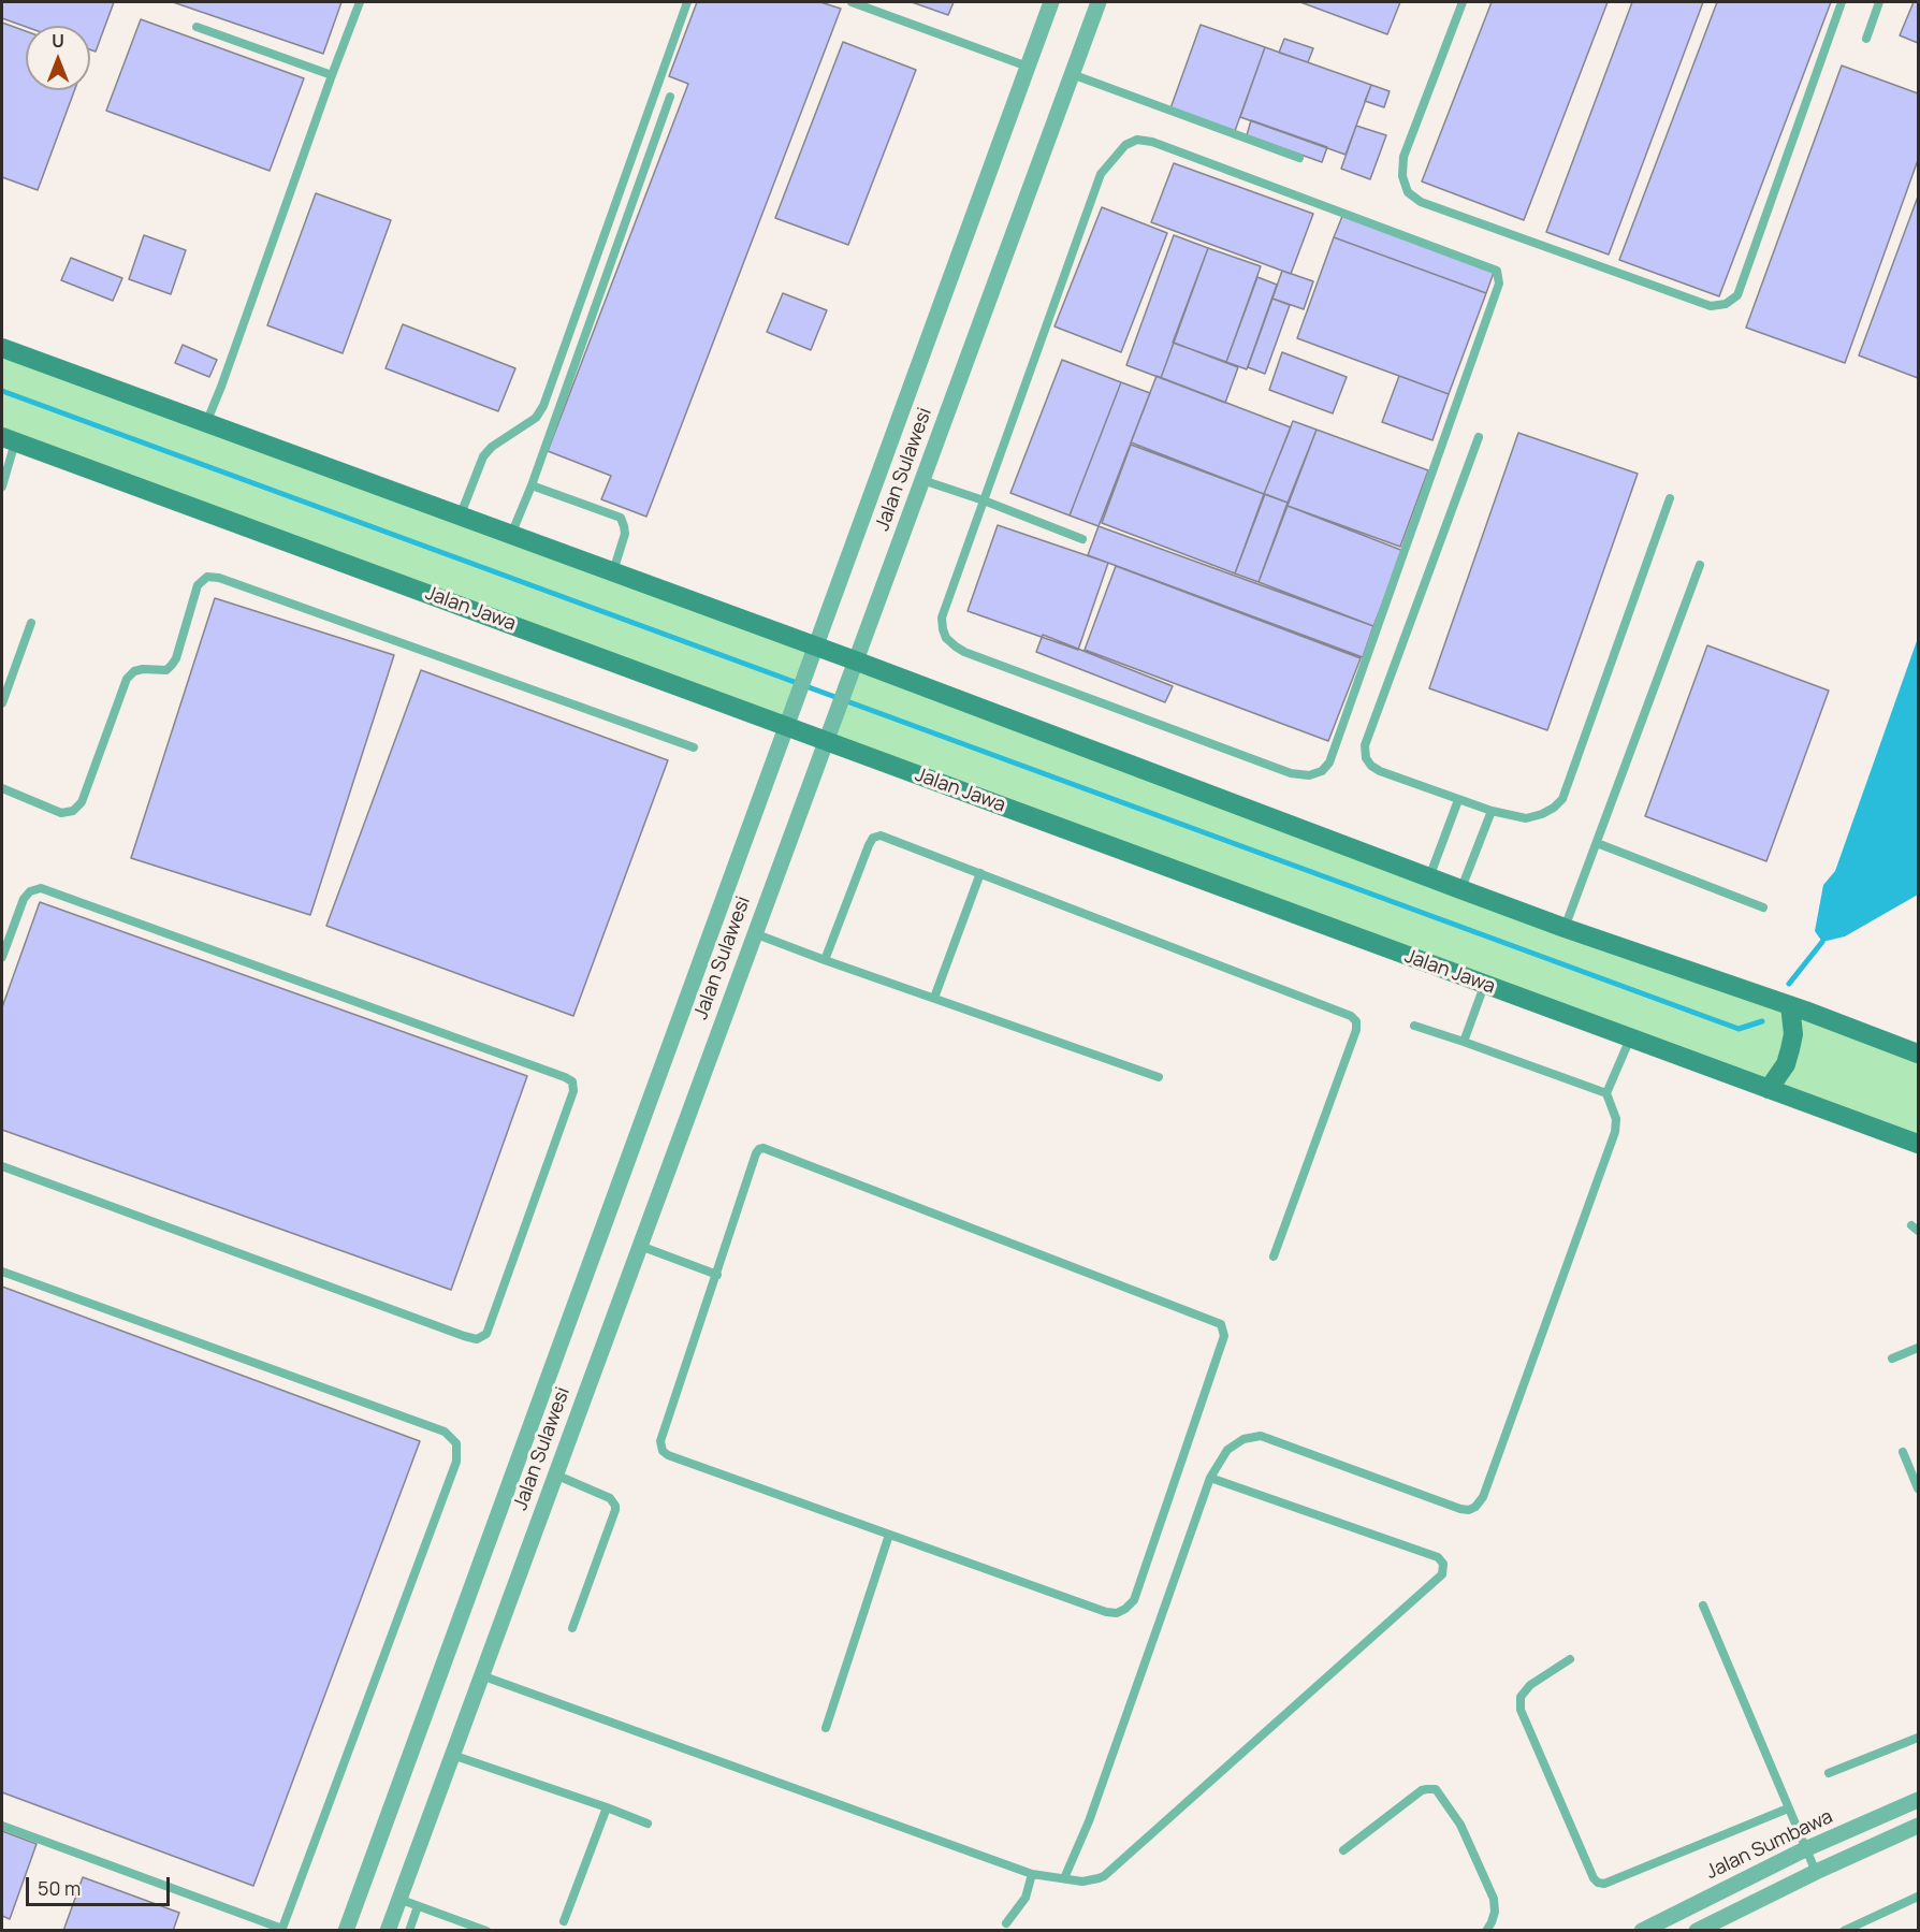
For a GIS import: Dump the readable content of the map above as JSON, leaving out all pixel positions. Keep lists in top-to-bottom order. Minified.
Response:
{"streets":{"street":["Jalan Sulawesi","Jalan Jawa","Jalan Sumbawa"]},"crossings":[["Jalan Sulawesi","Jalan Jawa"]],"scale_bar":"50 m","north":"top"}
